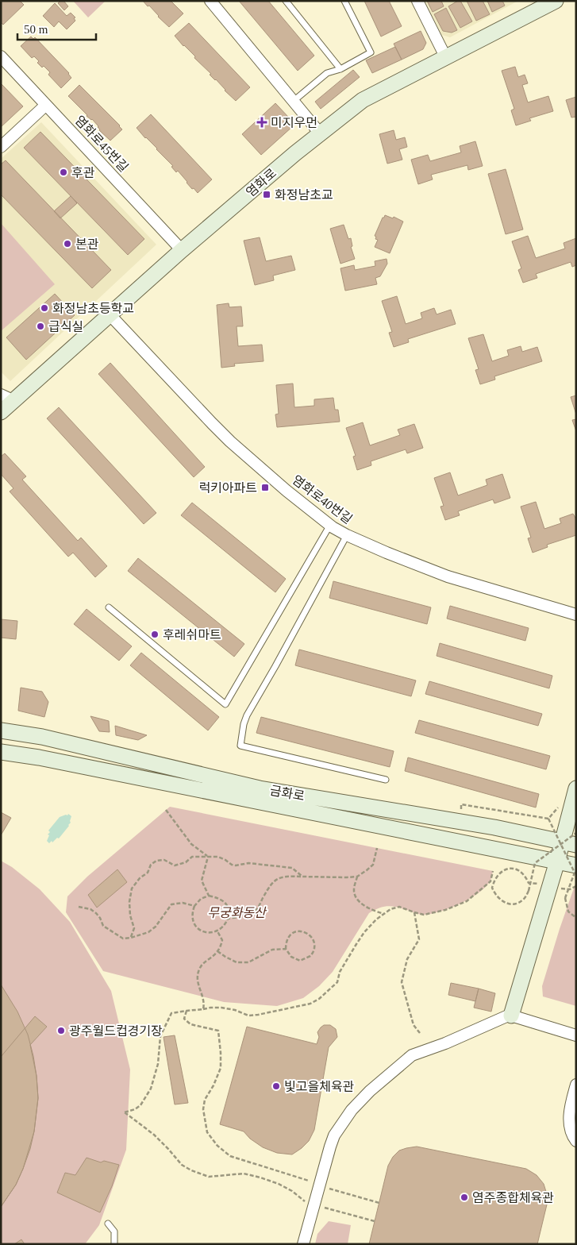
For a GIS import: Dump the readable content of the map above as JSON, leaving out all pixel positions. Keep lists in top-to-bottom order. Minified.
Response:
{"streets":{"main road":["염화로","금화로"],"street":["염화로45번길","염화로40번길"]},"crossings":[["염화로45번길","염화로"],["염화로","염화로40번길"]],"parks":["무궁화동산"],"places":{"health":["미지우먼"],"other":["후관","본관","화정남초등학교","급식실","후레쉬마트","광주월드컵경기장","빛고을체육관","염주종합체육관"],"transit":["화정남초교","럭키아파트"]},"scale_bar":"50 m"}
